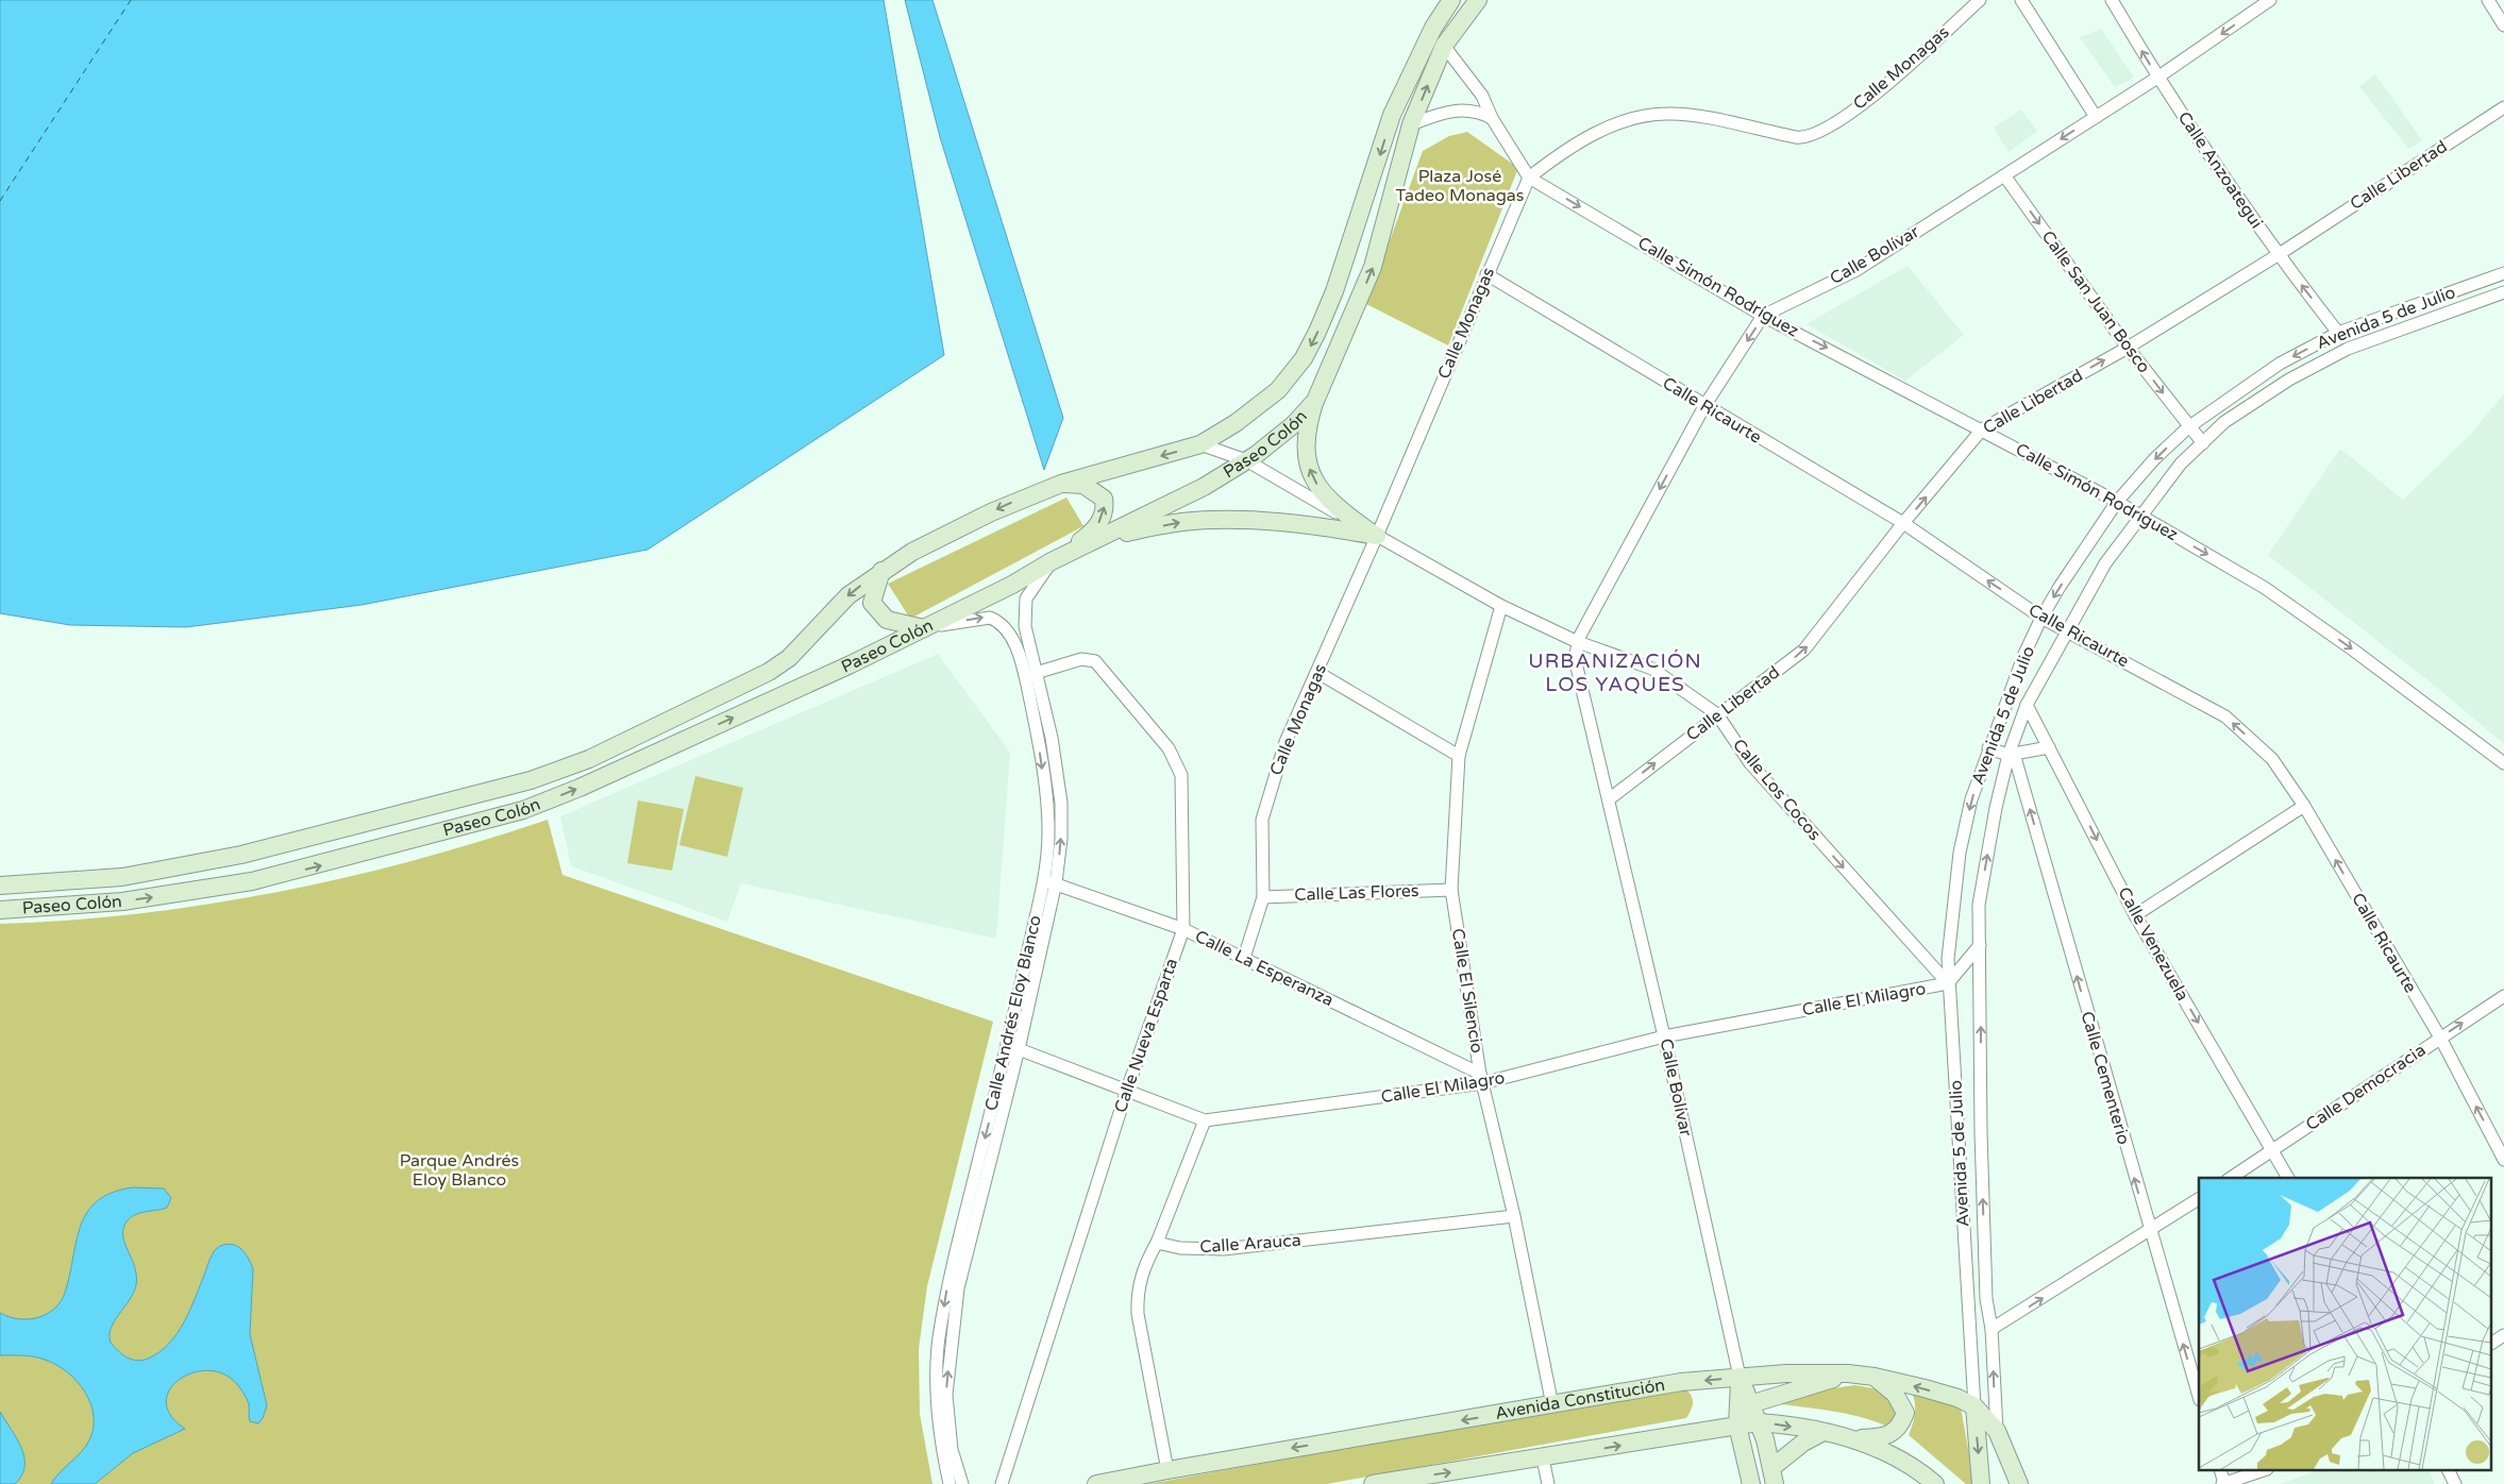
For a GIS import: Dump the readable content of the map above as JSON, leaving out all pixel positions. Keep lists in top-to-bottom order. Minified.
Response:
{"streets":{"street":["Calle Monagas","Calle Anzoategui","Calle Libertad","Calle Bolívar","Calle Simón Rodríguez","Calle San Juan Bosco","Avenida 5 de Julio","Calle Ricaurte","Paseo Colón","Calle Los Cocos","Calle Las Flores","Calle Venezuela","Calle La Esperanza","Calle El Silencio","Calle El Milagro","Calle Andrés Eloy Blanco","Calle Nueva Esparta","Calle Cementerio","Calle Democracia","Calle Arauca","Avenida Constitución"]},"crossings":[["Calle Monagas","Calle Simón Rodríguez"],["Calle Monagas","Calle Ricaurte"],["Calle Monagas","Calle Los Cocos"],["Calle Monagas","Calle Las Flores"],["Calle Monagas","Calle La Esperanza"],["Calle Anzoategui","Calle Libertad"],["Calle Anzoategui","Calle Bolívar"],["Calle Anzoategui","Avenida 5 de Julio"],["Calle Libertad","Calle Bolívar"],["Calle Libertad","Calle Simón Rodríguez"],["Calle Libertad","Calle San Juan Bosco"],["Calle Libertad","Calle Ricaurte"],["Calle Libertad","Calle Los Cocos"],["Calle Bolívar","Calle Simón Rodríguez"],["Calle Bolívar","Calle San Juan Bosco"],["Calle Bolívar","Calle Los Cocos"],["Calle Bolívar","Calle El Milagro"],["Calle Bolívar","Avenida Constitución"],["Calle Simón Rodríguez","Avenida 5 de Julio"],["Calle San Juan Bosco","Avenida 5 de Julio"],["Avenida 5 de Julio","Calle Ricaurte"],["Avenida 5 de Julio","Calle Los Cocos"],["Avenida 5 de Julio","Calle Venezuela"],["Avenida 5 de Julio","Calle El Milagro"],["Avenida 5 de Julio","Calle Cementerio"],["Avenida 5 de Julio","Avenida Constitución"],["Calle Ricaurte","Calle Democracia"],["Paseo Colón","Calle Los Cocos"],["Paseo Colón","Calle Andrés Eloy Blanco"],["Calle Los Cocos","Calle El Silencio"],["Calle Los Cocos","Calle El Milagro"],["Calle Las Flores","Calle El Silencio"],["Calle Venezuela","Calle Democracia"],["Calle La Esperanza","Calle El Silencio"],["Calle La Esperanza","Calle El Milagro"],["Calle La Esperanza","Calle Andrés Eloy Blanco"],["Calle La Esperanza","Calle Nueva Esparta"],["Calle El Silencio","Calle El Milagro"],["Calle El Silencio","Calle Arauca"],["Calle El Silencio","Avenida Constitución"],["Calle El Milagro","Calle Andrés Eloy Blanco"],["Calle El Milagro","Calle Nueva Esparta"],["Calle Andrés Eloy Blanco","Calle Nueva Esparta"]],"one_way":["Calle Libertad","Calle Simón Rodríguez","Calle San Juan Bosco","Calle Ricaurte","Calle Los Cocos","Calle Venezuela","Calle Cementerio"],"districts":["URBANIZACIÓN LOS YAQUES"],"parks":["Plaza José Tadeo Monagas","Parque Andrés Eloy Blanco"]}
